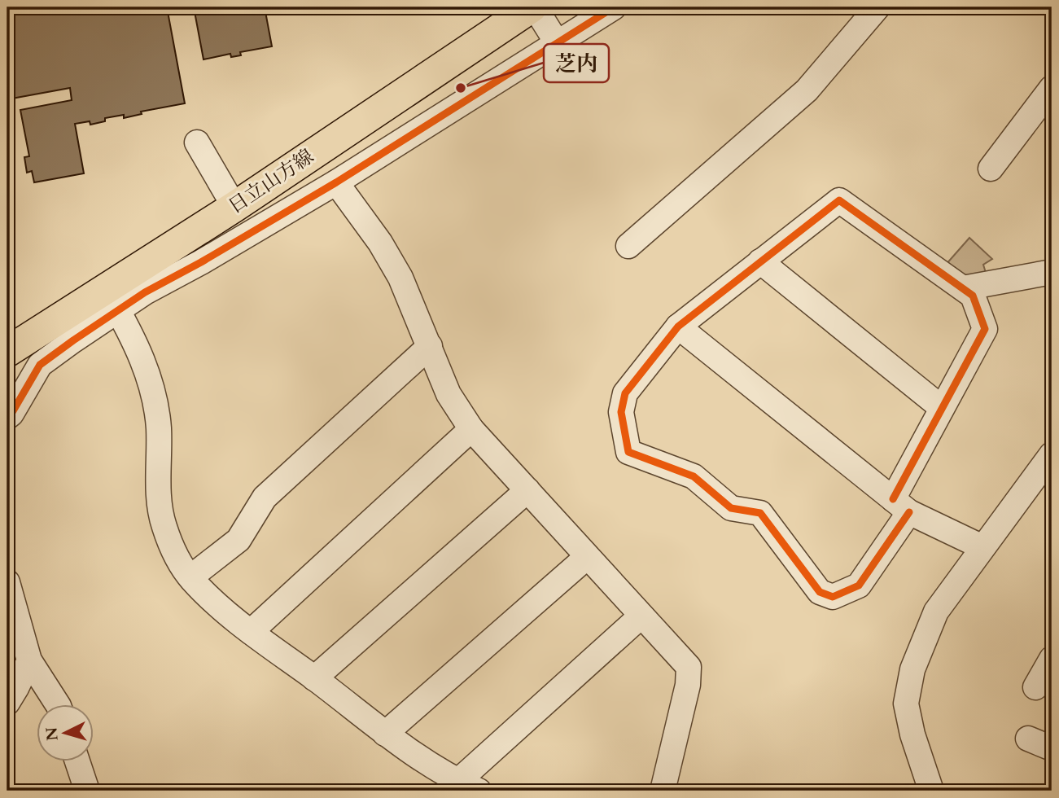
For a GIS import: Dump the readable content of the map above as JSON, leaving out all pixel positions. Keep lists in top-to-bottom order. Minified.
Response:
{"streets":{"main road":["日立山方線"]},"places":["芝内"],"north":"left"}
